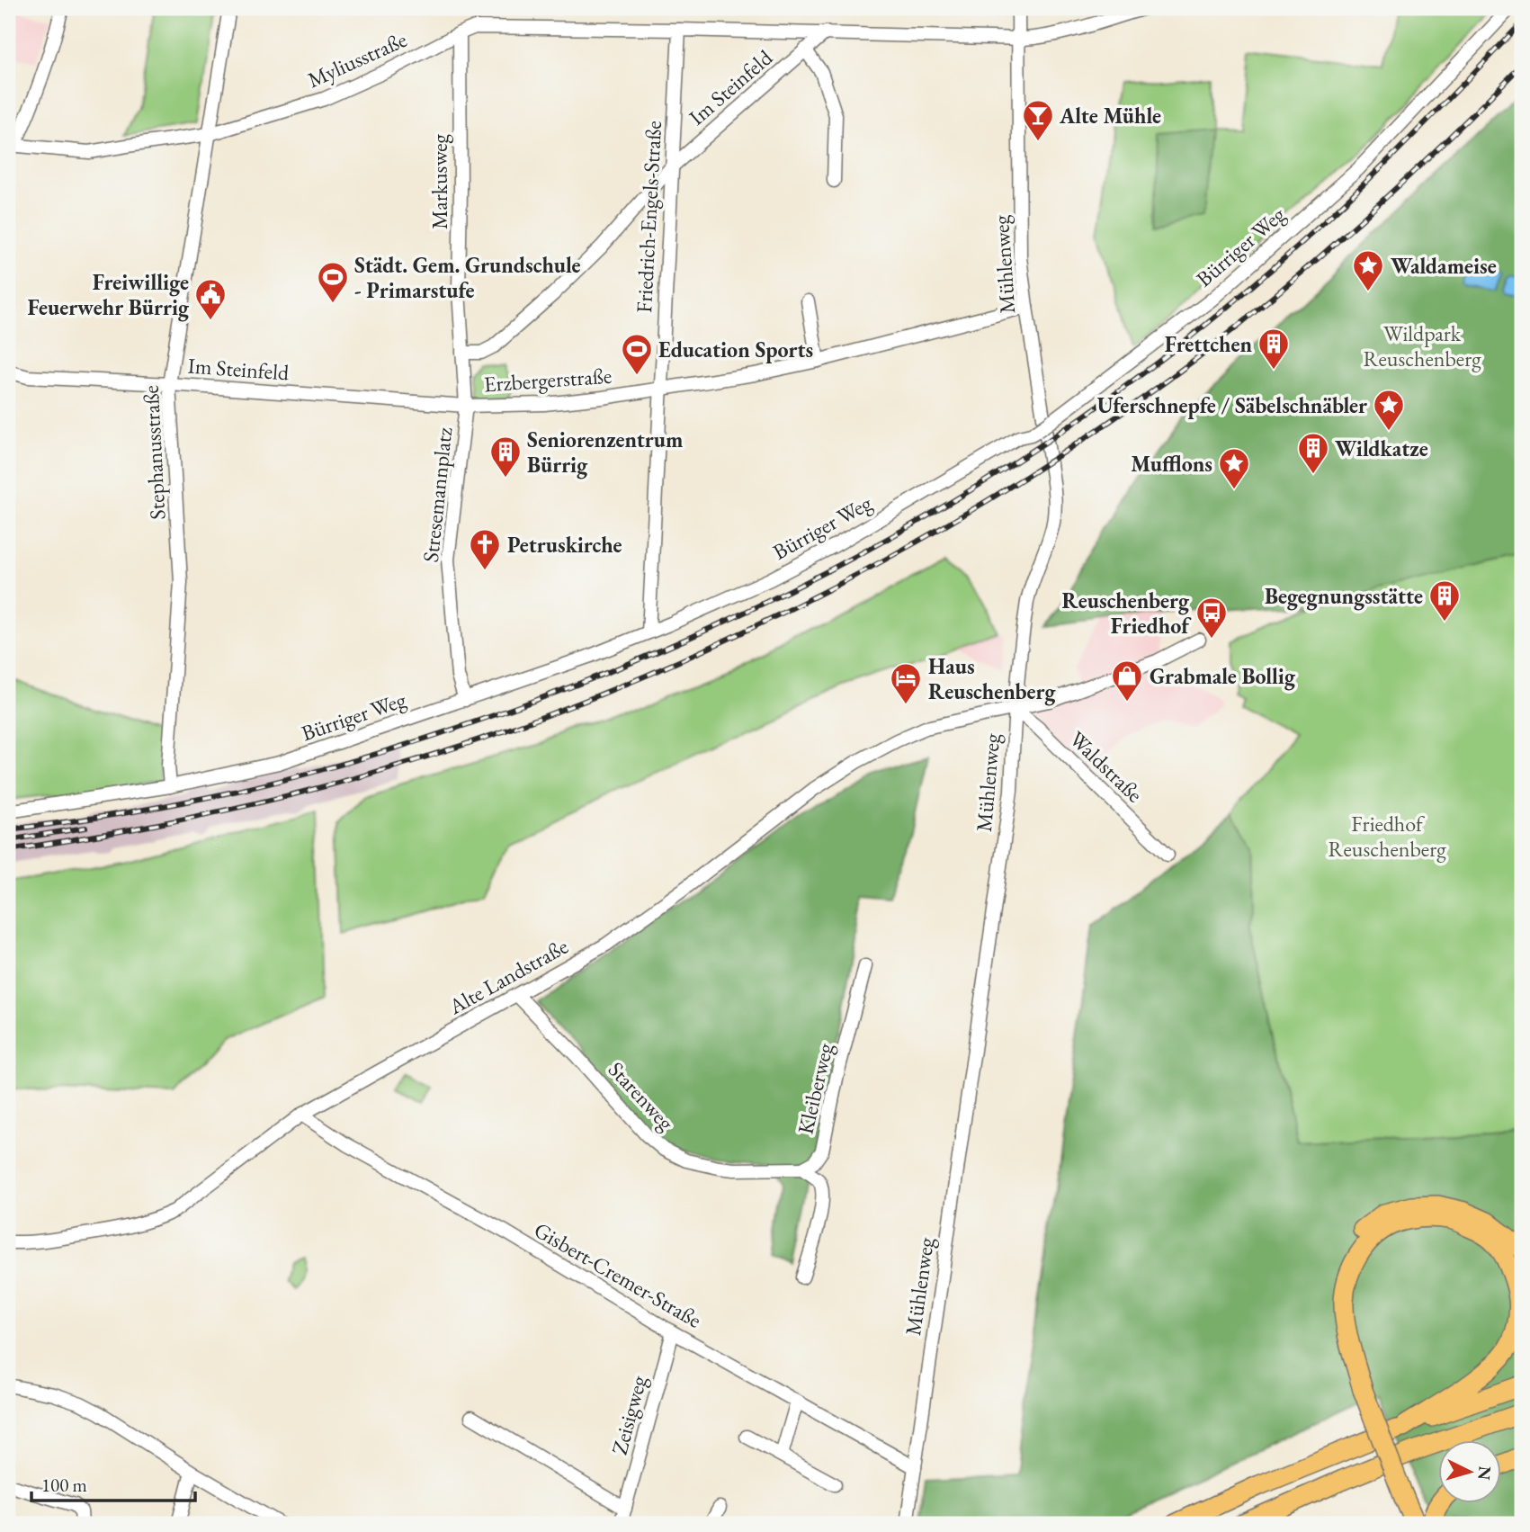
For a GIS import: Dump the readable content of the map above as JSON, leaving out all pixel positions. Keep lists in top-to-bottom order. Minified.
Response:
{"streets":{"street":["Myliusstraße","Im Steinfeld","Markusweg","Friedrich-Engels-Straße","Bürriger Weg","Mühlenweg","Erzbergerstraße","Stephanusstraße","Stresemannplatz","Waldstraße","Alte Landstraße","Kleiberweg","Starenweg","Gisbert-Cremer-Straße","Zeisigweg"]},"crossings":[["Myliusstraße","Im Steinfeld"],["Myliusstraße","Markusweg"],["Myliusstraße","Friedrich-Engels-Straße"],["Myliusstraße","Mühlenweg"],["Myliusstraße","Stephanusstraße"],["Im Steinfeld","Markusweg"],["Im Steinfeld","Friedrich-Engels-Straße"],["Im Steinfeld","Erzbergerstraße"],["Im Steinfeld","Stephanusstraße"],["Im Steinfeld","Stresemannplatz"],["Markusweg","Erzbergerstraße"],["Markusweg","Stresemannplatz"],["Friedrich-Engels-Straße","Bürriger Weg"],["Friedrich-Engels-Straße","Erzbergerstraße"],["Bürriger Weg","Stephanusstraße"],["Bürriger Weg","Stresemannplatz"],["Mühlenweg","Erzbergerstraße"],["Mühlenweg","Waldstraße"],["Mühlenweg","Alte Landstraße"],["Mühlenweg","Gisbert-Cremer-Straße"],["Erzbergerstraße","Stresemannplatz"],["Waldstraße","Alte Landstraße"],["Alte Landstraße","Starenweg"],["Alte Landstraße","Gisbert-Cremer-Straße"],["Kleiberweg","Starenweg"],["Gisbert-Cremer-Straße","Zeisigweg"]],"parks":["Wildpark Reuschenberg","Friedhof Reuschenberg"],"places":{"bar":["Alte Mühle"],"place":["Waldameise","Uferschnepfe / Säbelschnäbler","Mufflons"],"sports":["Städt. Gem. Grundschule - Primarstufe","Education Sports"],"public building":["Freiwillige Feuerwehr Bürrig"],"building":["Frettchen","Wildkatze","Seniorenzentrum Bürrig","Begegnungsstätte"],"church":["Petruskirche"],"bus stop":["Reuschenberg Friedhof"],"shop":["Grabmale Bollig"],"hotel":["Haus Reuschenberg"]},"scale_bar":"100 m","north":"right"}
